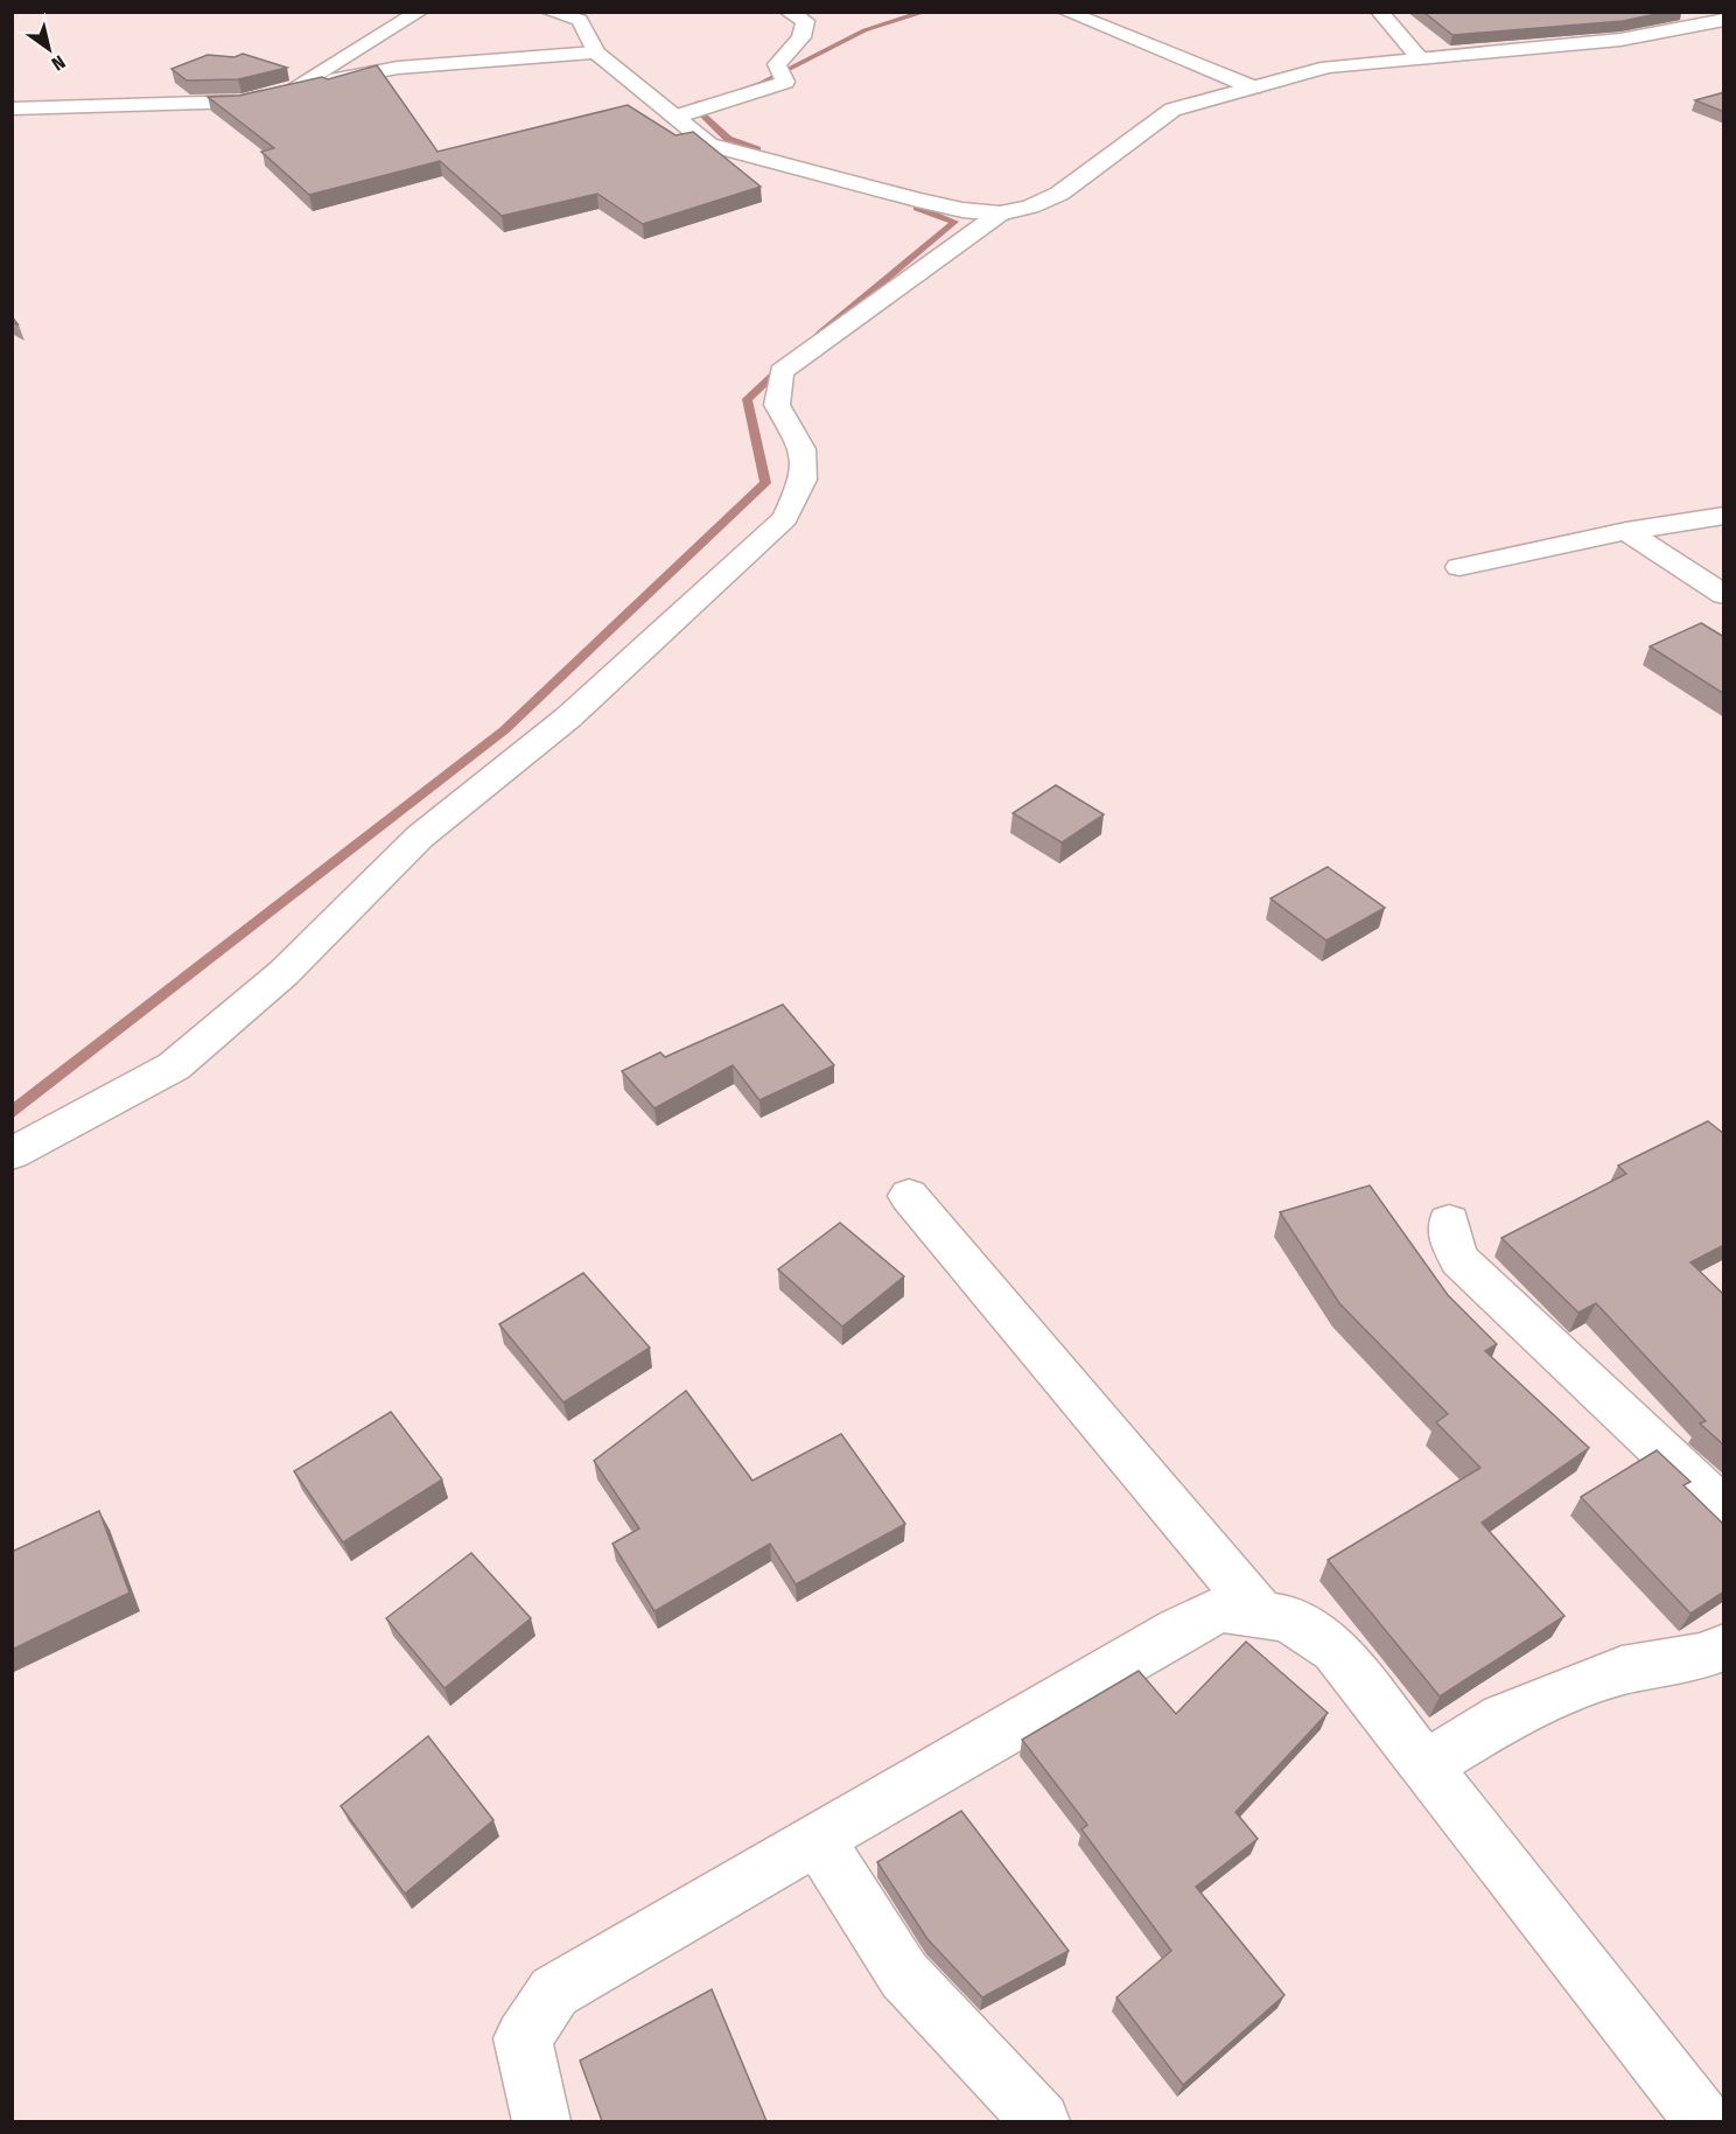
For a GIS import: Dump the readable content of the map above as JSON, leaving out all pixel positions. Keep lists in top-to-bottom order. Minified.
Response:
{"north":"bottom right"}
